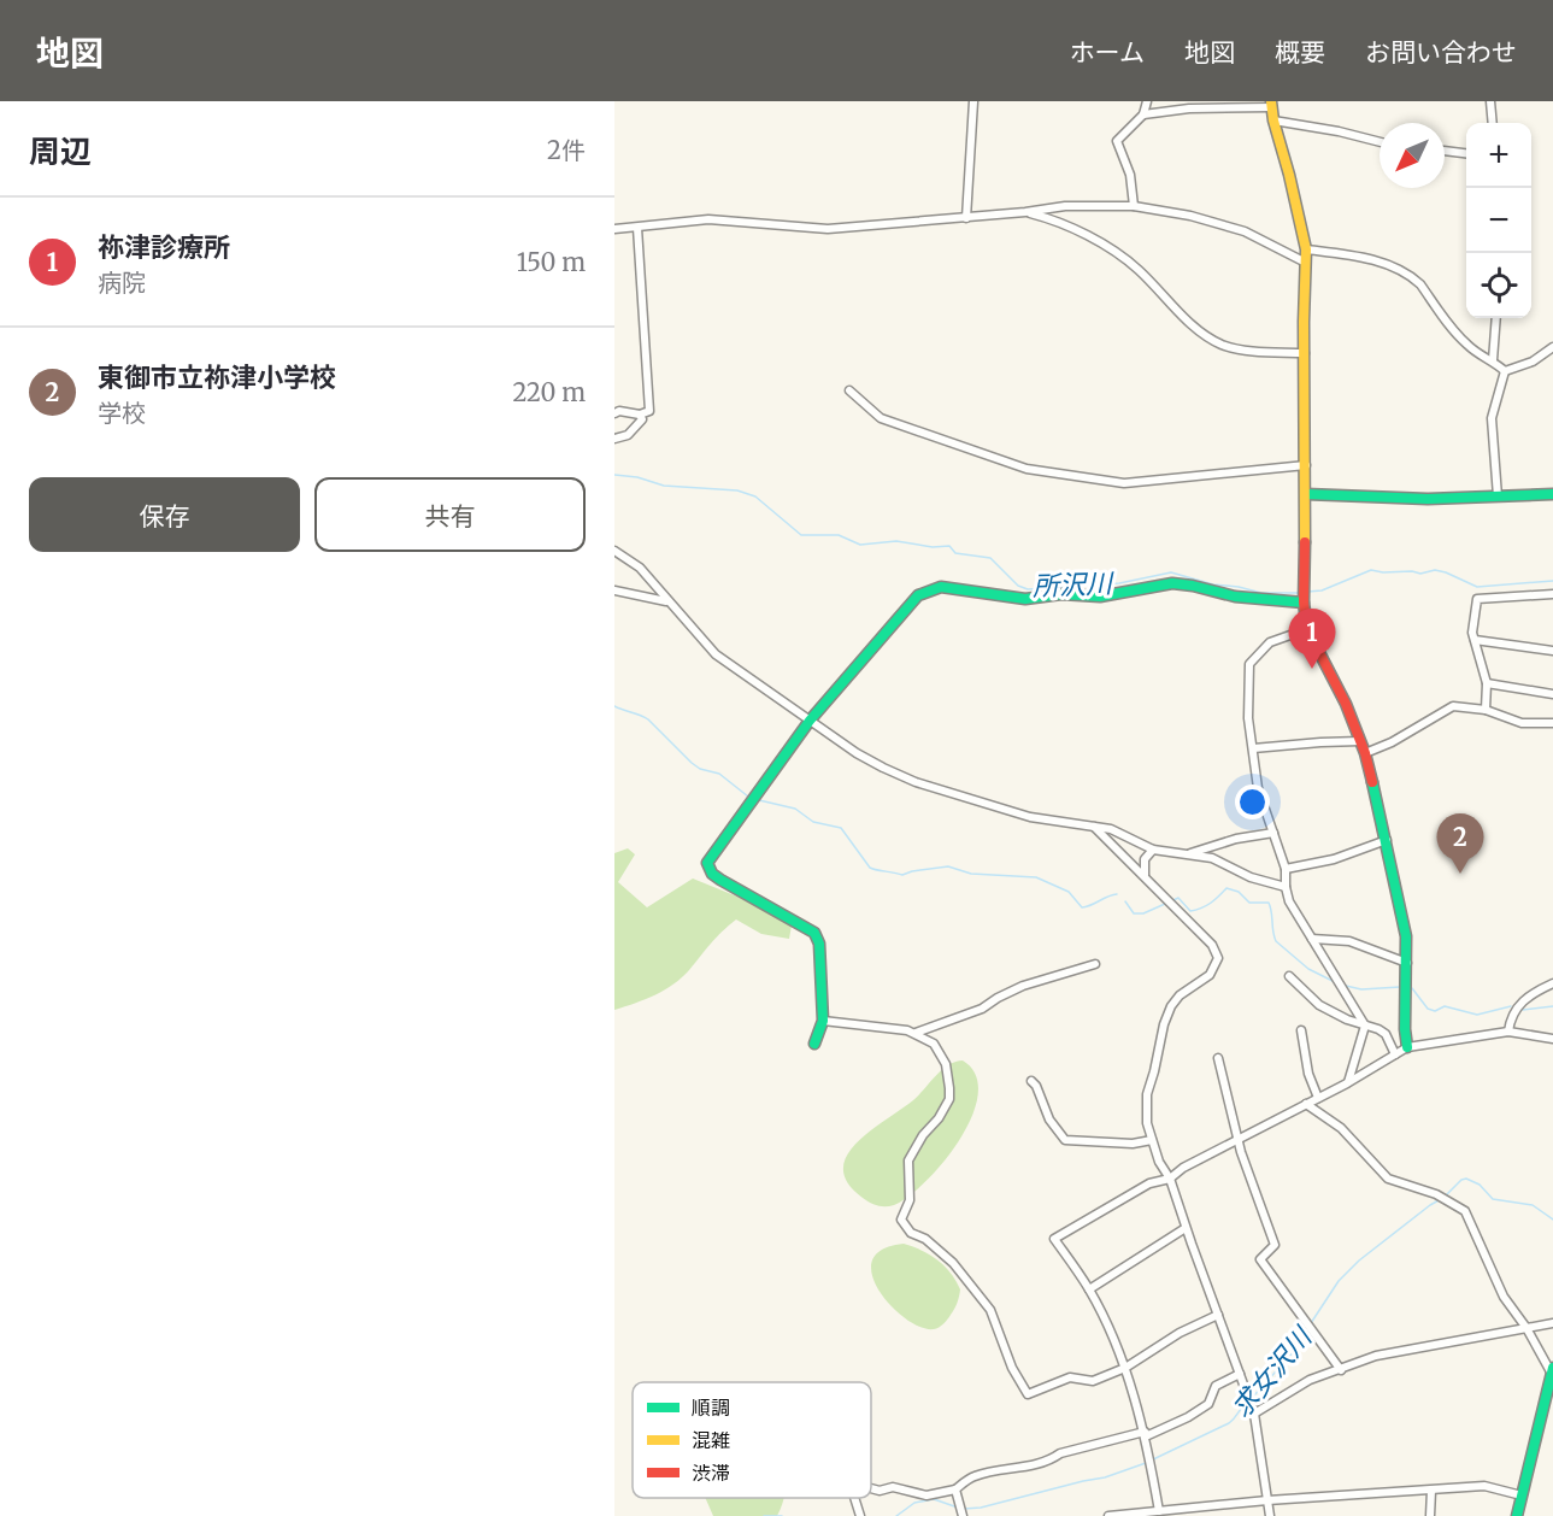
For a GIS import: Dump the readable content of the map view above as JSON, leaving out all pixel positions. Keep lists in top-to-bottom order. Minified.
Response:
{"water":["所沢川","求女沢川"],"legend":["順調","混雑","渋滞"],"north":"bottom left","page":{"header":"地図","nav":["ホーム","地図","概要","お問い合わせ"],"heading":["周辺","2件"],"map_buttons":["+","−"],"list":[{"mark":"1","name":"祢津診療所","note":"病院","value":"150 m"},{"mark":"2","name":"東御市立祢津小学校","note":"学校","value":"220 m"}],"buttons":["保存","共有"],"pins":["1","2"]}}
